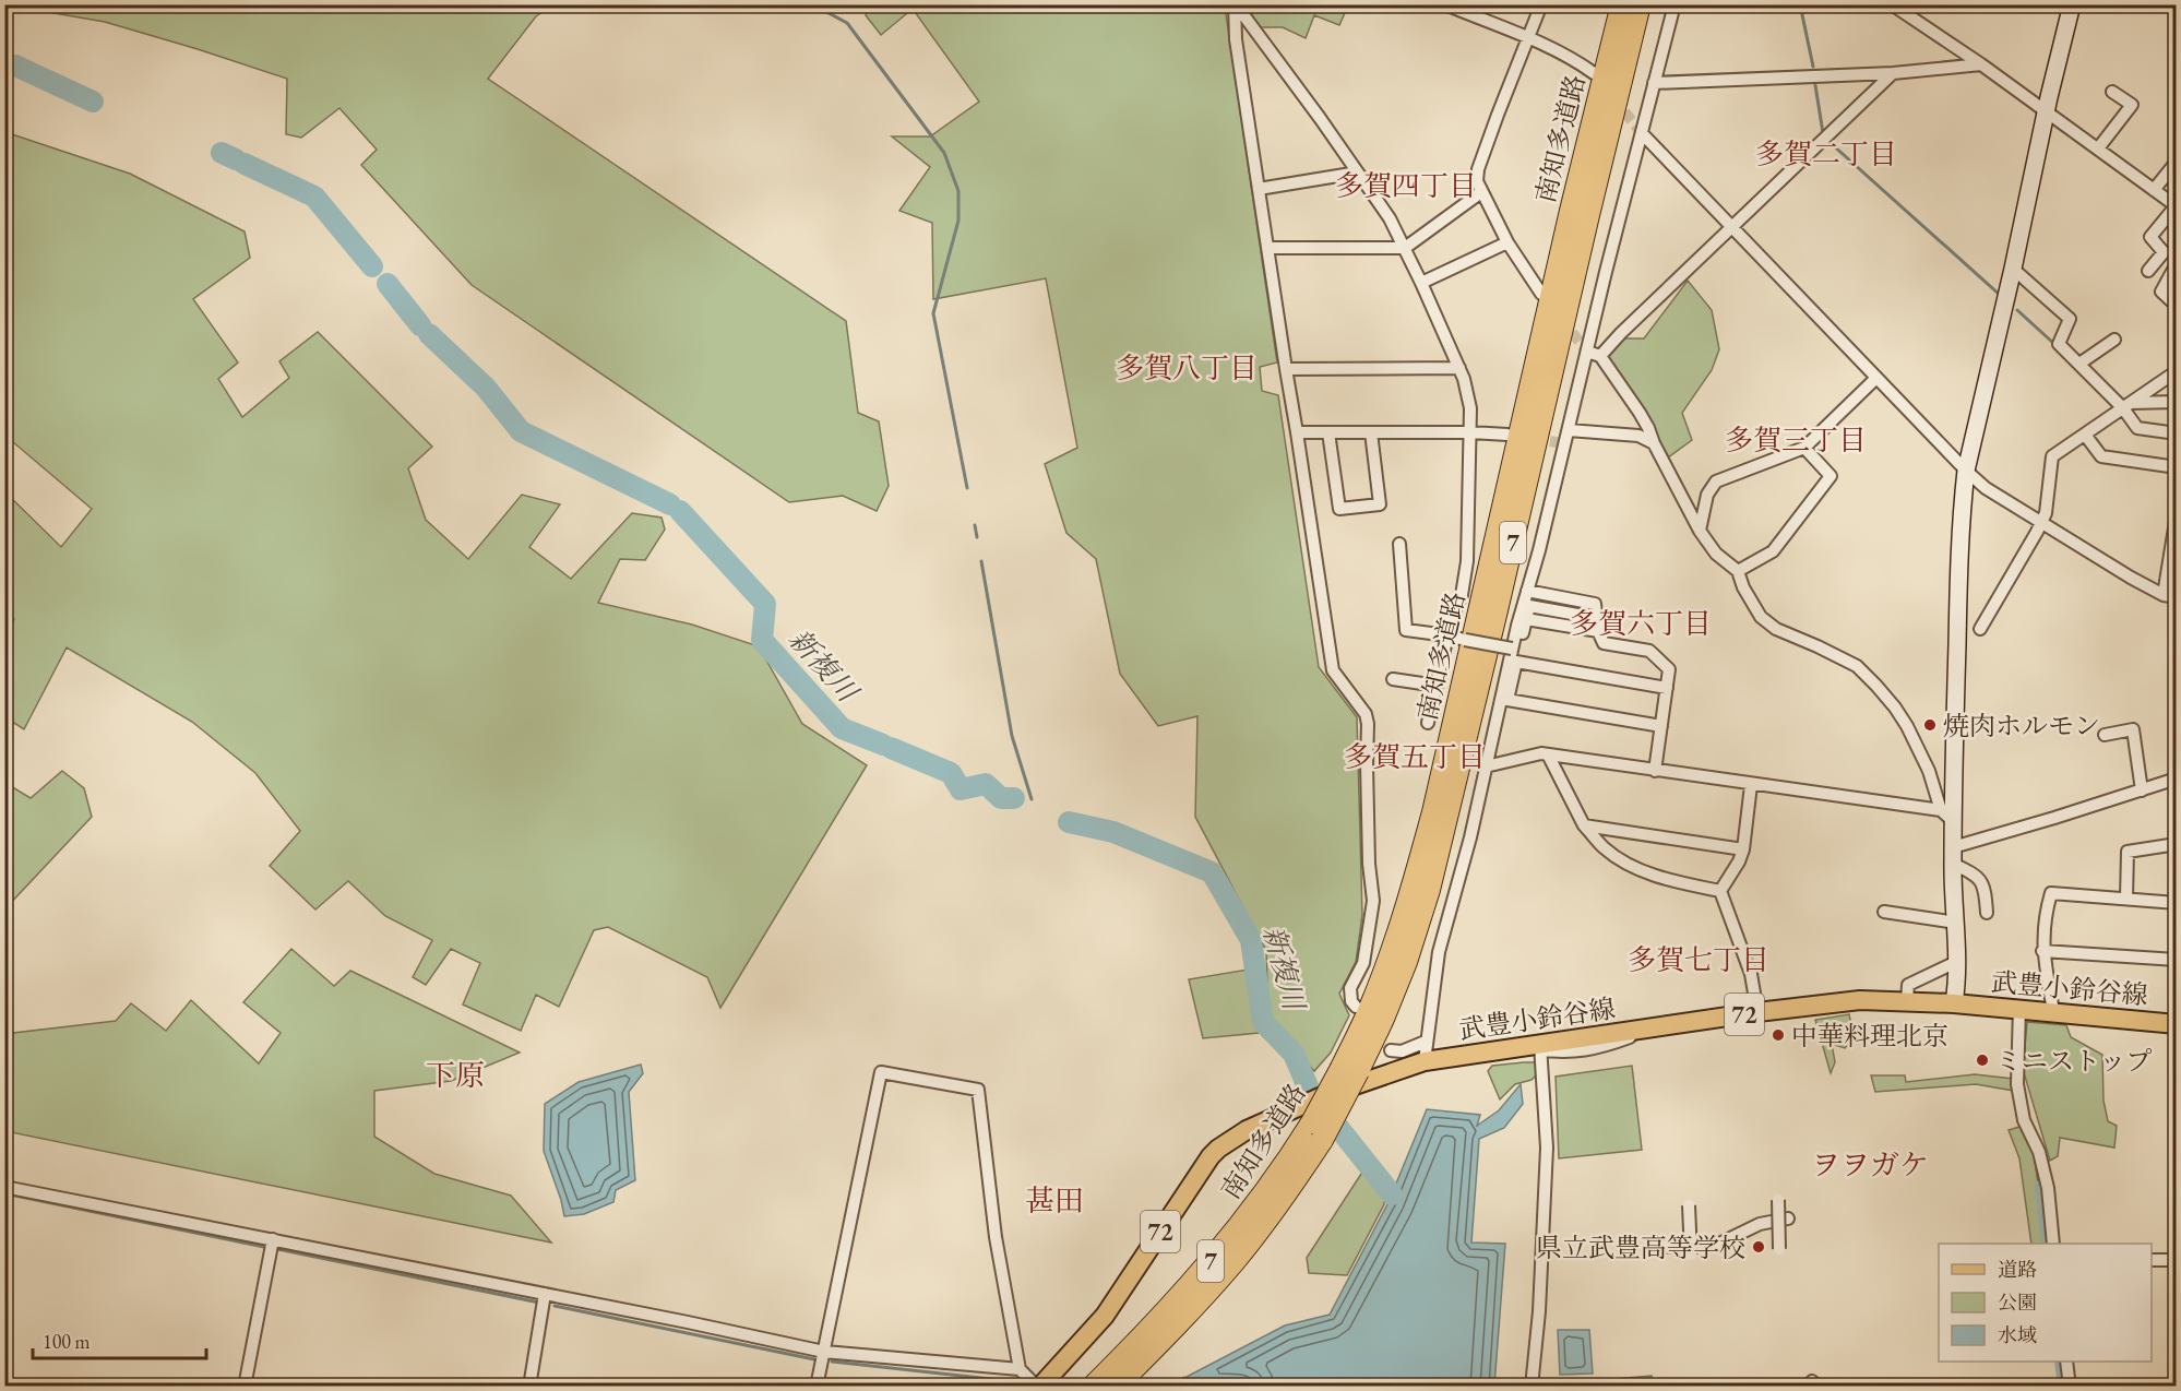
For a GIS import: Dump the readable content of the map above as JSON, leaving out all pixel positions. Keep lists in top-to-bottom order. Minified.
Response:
{"streets":{"highway":["南知多道路","7"],"main road":["武豊小鈴谷線","72"]},"crossings":[["南知多道路","武豊小鈴谷線"]],"districts":["多賀二丁目","多賀四丁目","多賀八丁目","多賀三丁目","多賀六丁目","多賀五丁目","多賀七丁目","下原","ヲヲガケ","甚田"],"water":["新複川"],"places":["焼肉ホルモン","中華料理北京","ミニストップ","県立武豊高等学校"],"legend":["道路","公園","水域"],"scale_bar":"100 m"}
